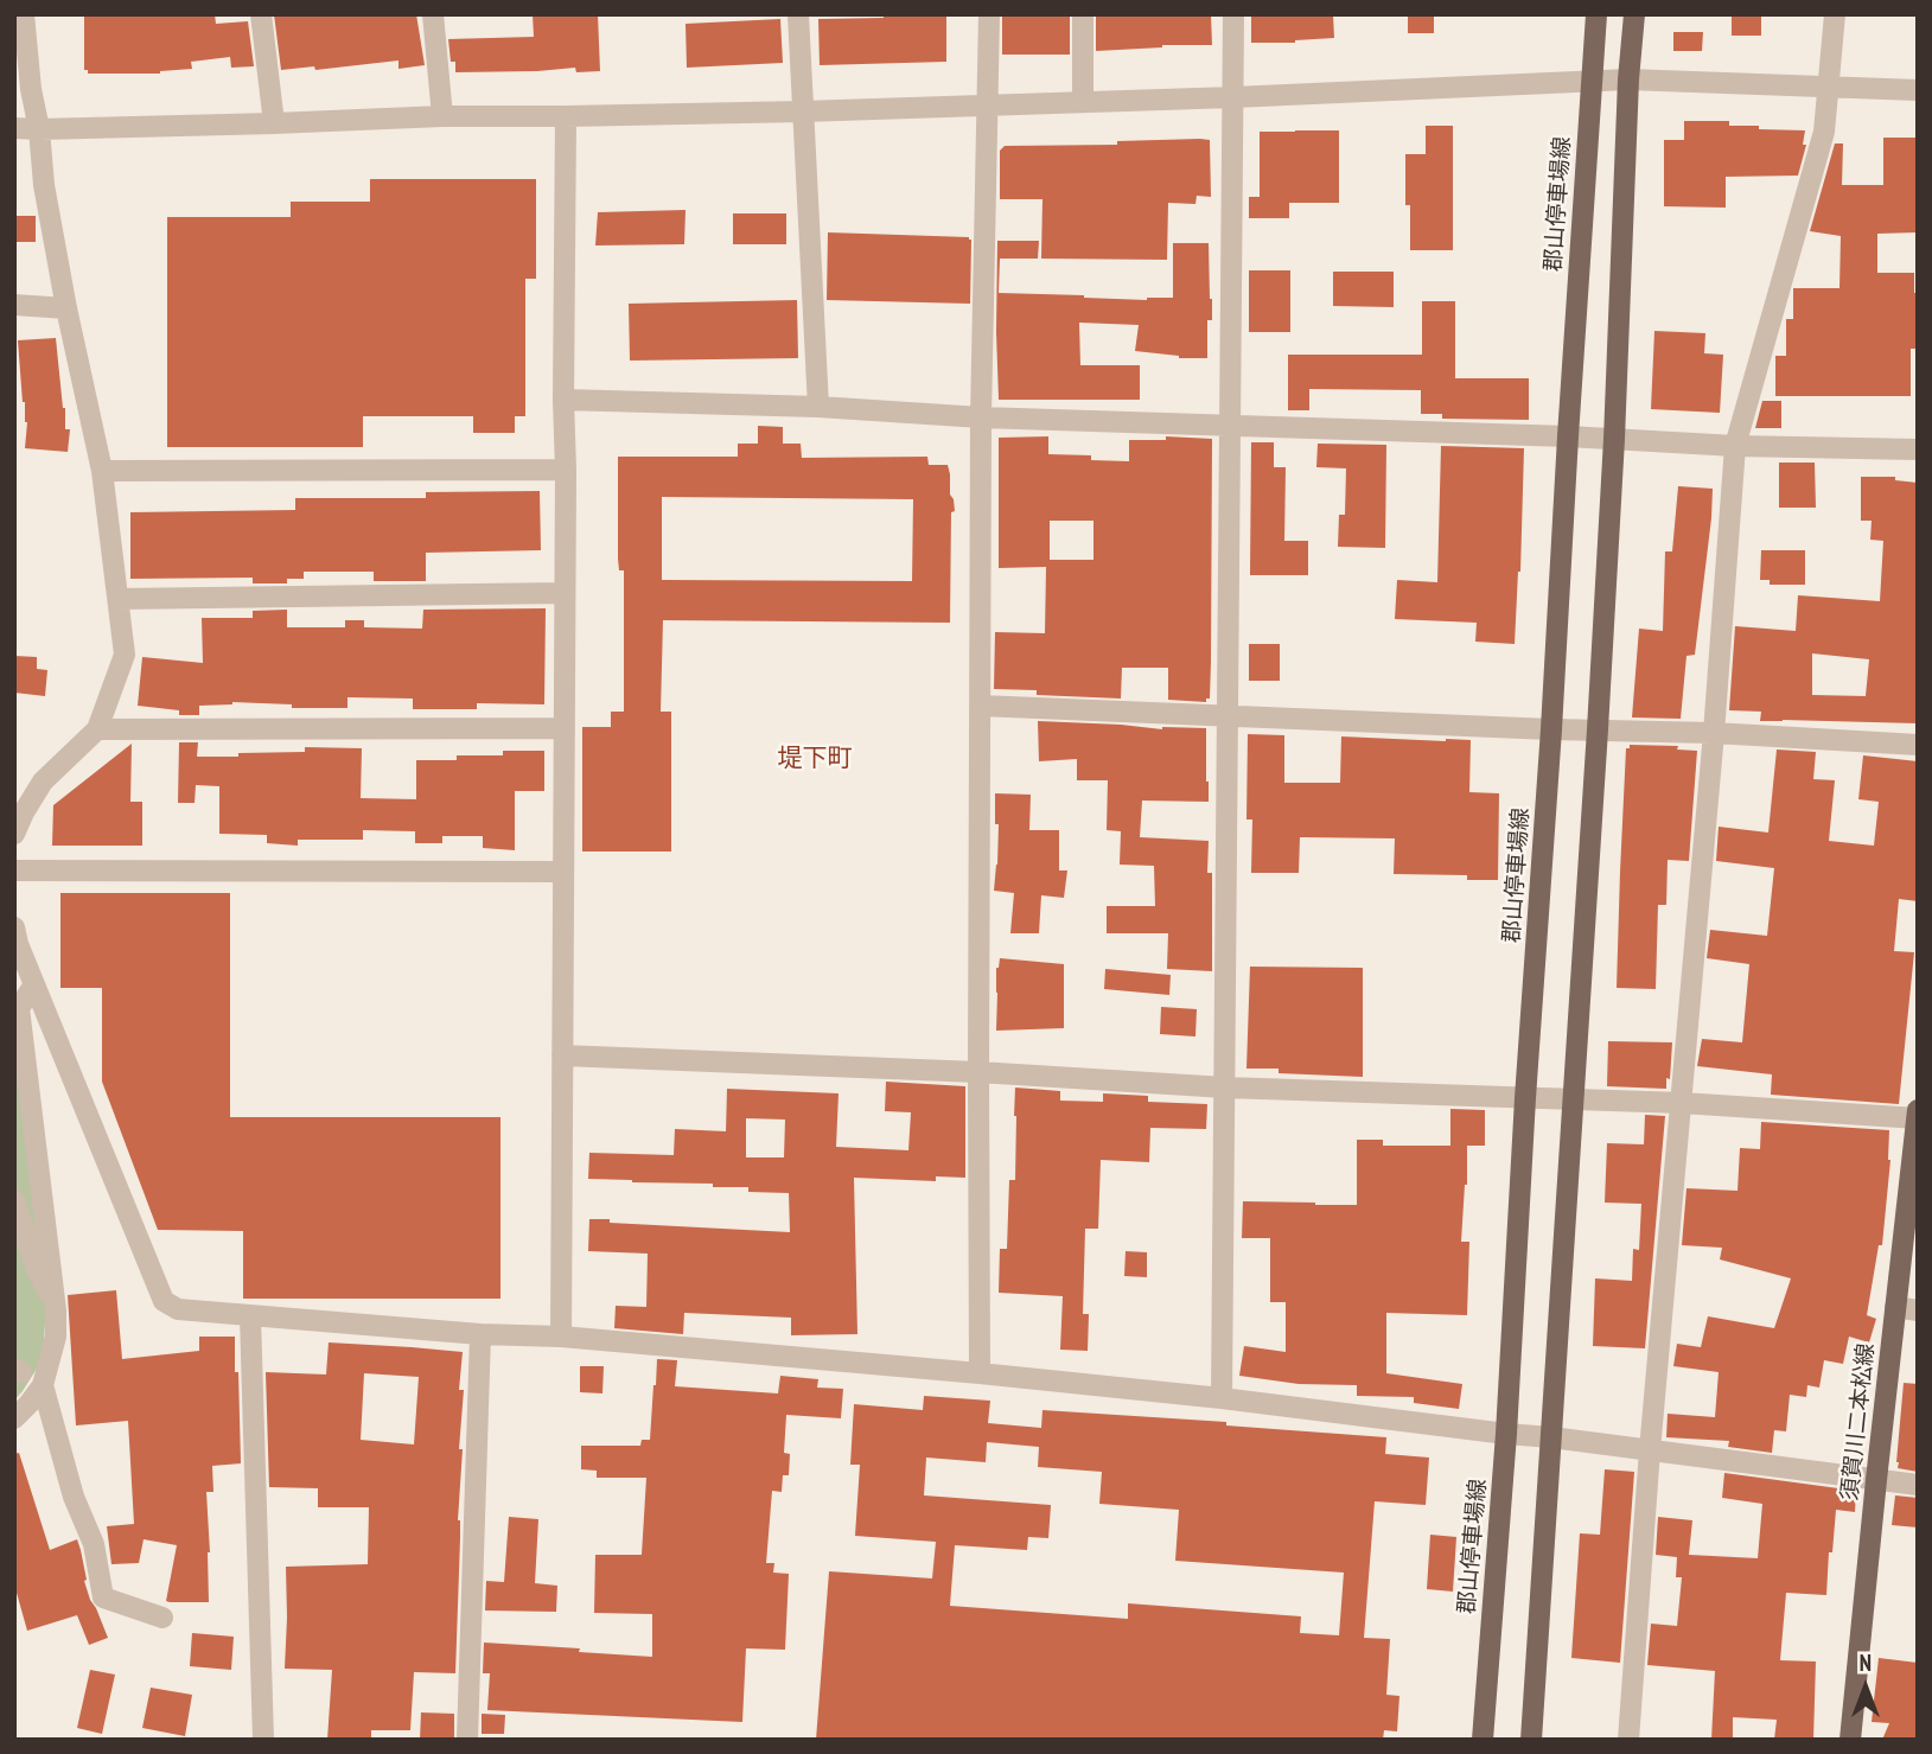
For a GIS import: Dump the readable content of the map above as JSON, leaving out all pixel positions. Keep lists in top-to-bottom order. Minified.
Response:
{"streets":{"main road":["郡山停車場線","須賀川二本松線"]},"districts":["堤下町"],"north":"top"}
